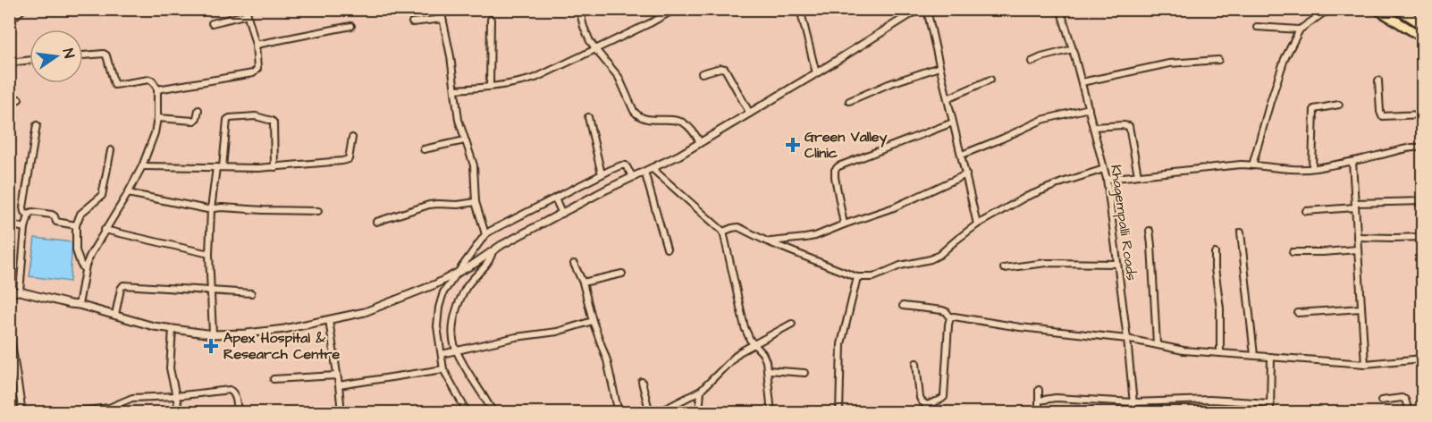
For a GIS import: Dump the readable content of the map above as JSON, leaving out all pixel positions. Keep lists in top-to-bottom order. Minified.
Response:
{"streets":{"street":["Khagempalli Roads"]},"places":{"health":["Green Valley Clinic","Apex Hospital & Research Centre"]},"north":"right"}
